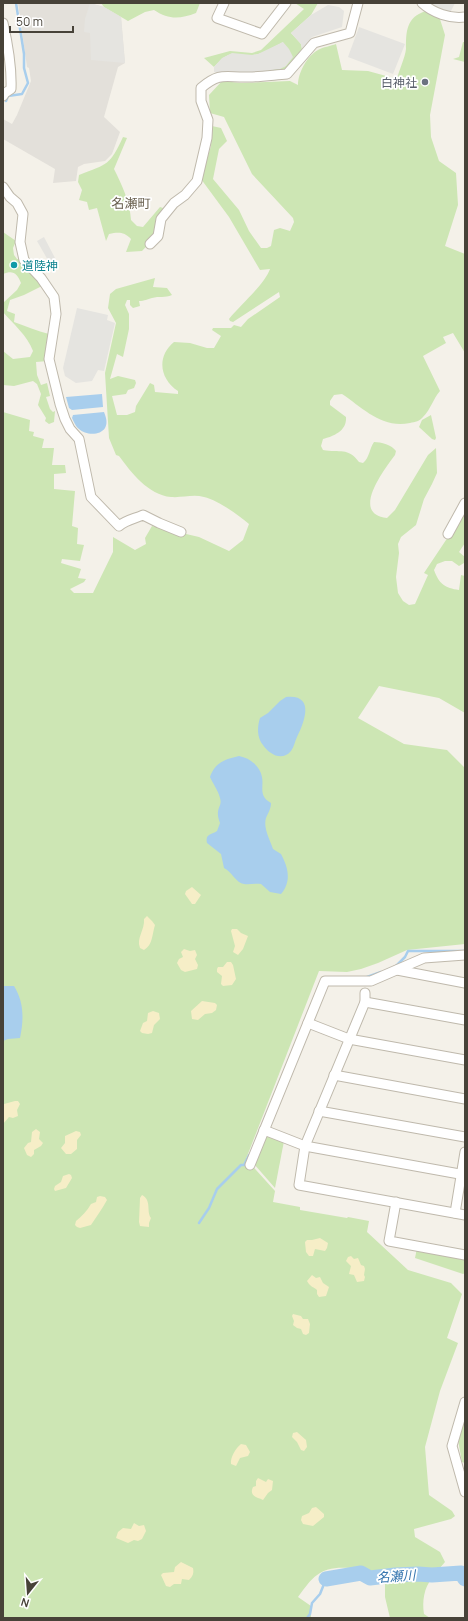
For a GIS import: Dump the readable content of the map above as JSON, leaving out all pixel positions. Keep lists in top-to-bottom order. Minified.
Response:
{"districts":["名瀬町"],"water":["名瀬川"],"places":["白神社","道陸神"],"scale_bar":"50 m","north":"bottom"}
